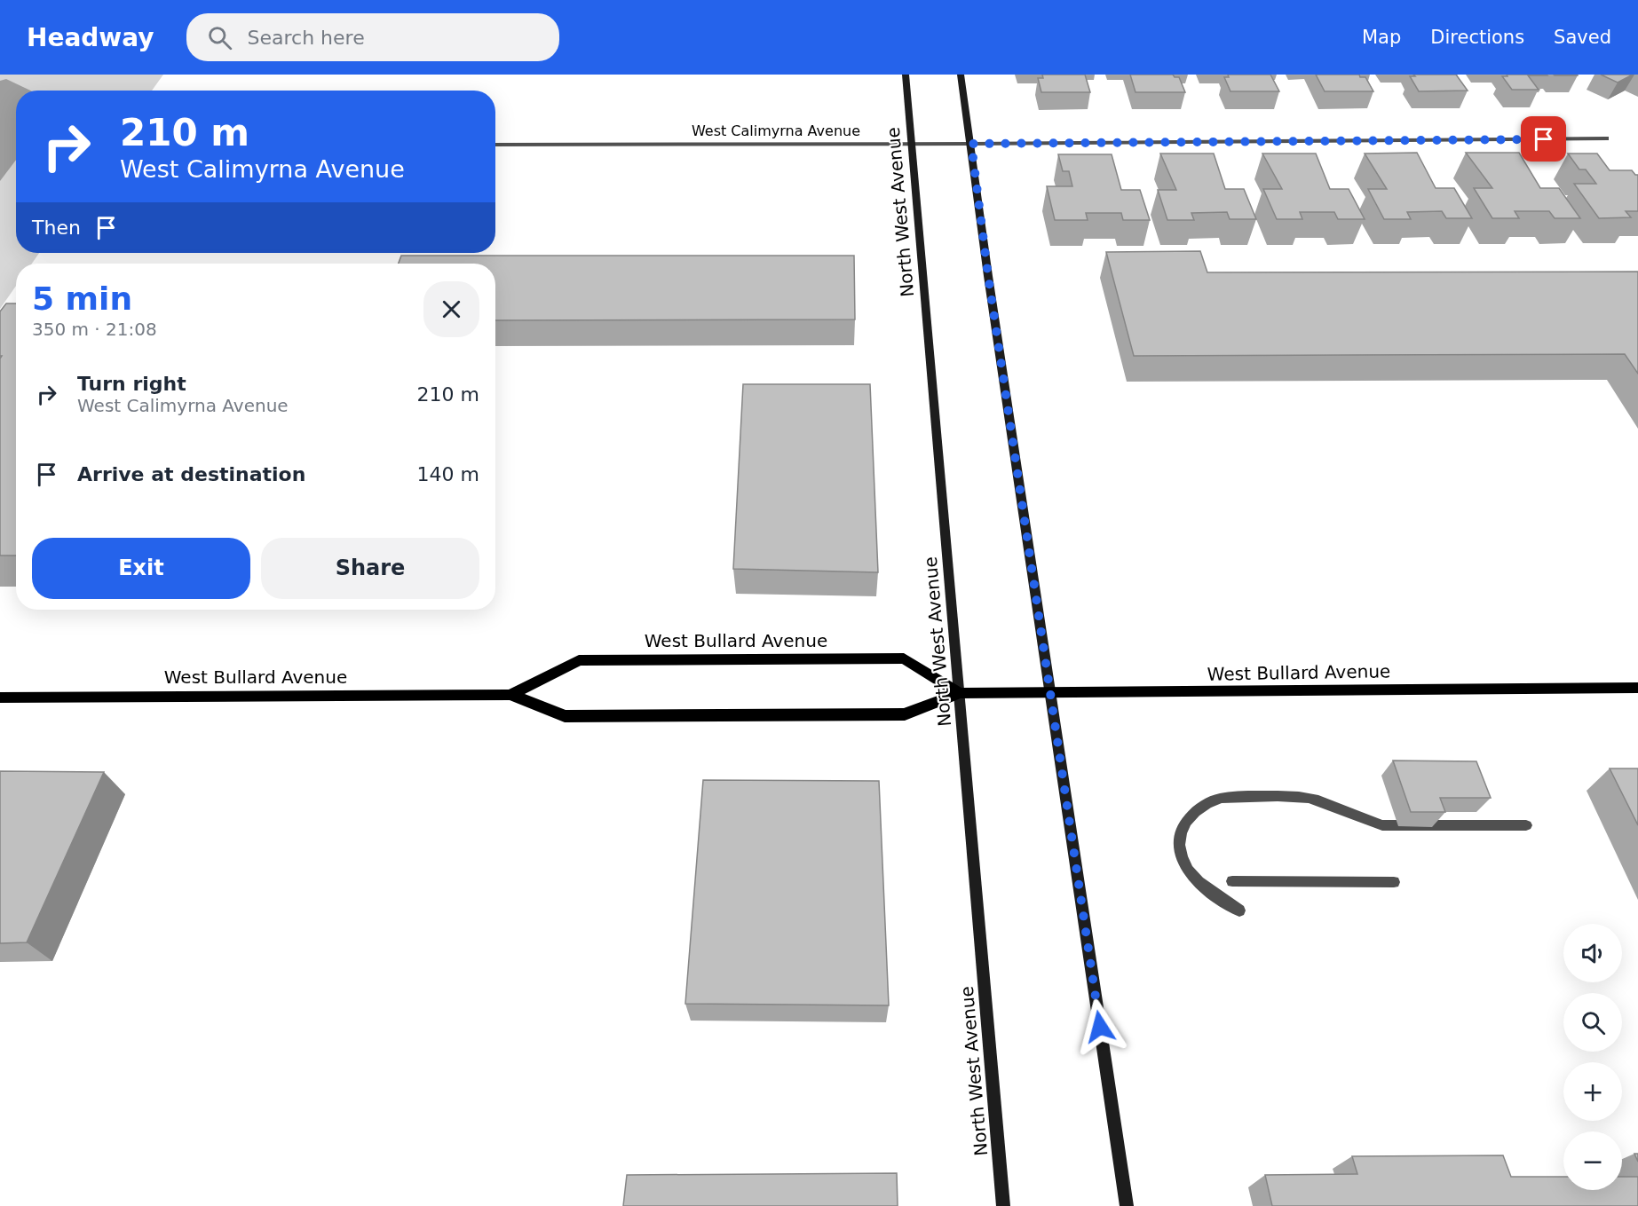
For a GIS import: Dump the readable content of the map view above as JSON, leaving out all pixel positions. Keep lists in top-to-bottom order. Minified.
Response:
{"streets":{"main road":["North West Avenue","West Bullard Avenue"],"street":["West Calimyrna Avenue"]},"crossings":[["West Calimyrna Avenue","North West Avenue"],["North West Avenue","West Bullard Avenue"]],"page":{"header":"Headway","search":"Search here","nav":["Map","Directions","Saved"],"turn":["210 m","West Calimyrna Avenue"],"then":"Then","heading":["5 min","350 m · 21:08"],"list":[{"name":"Turn right","note":"West Calimyrna Avenue","value":"210 m"},{"name":"Arrive at destination","value":"140 m"}],"buttons":["Exit","Share"],"map_buttons":["+","−"]}}
